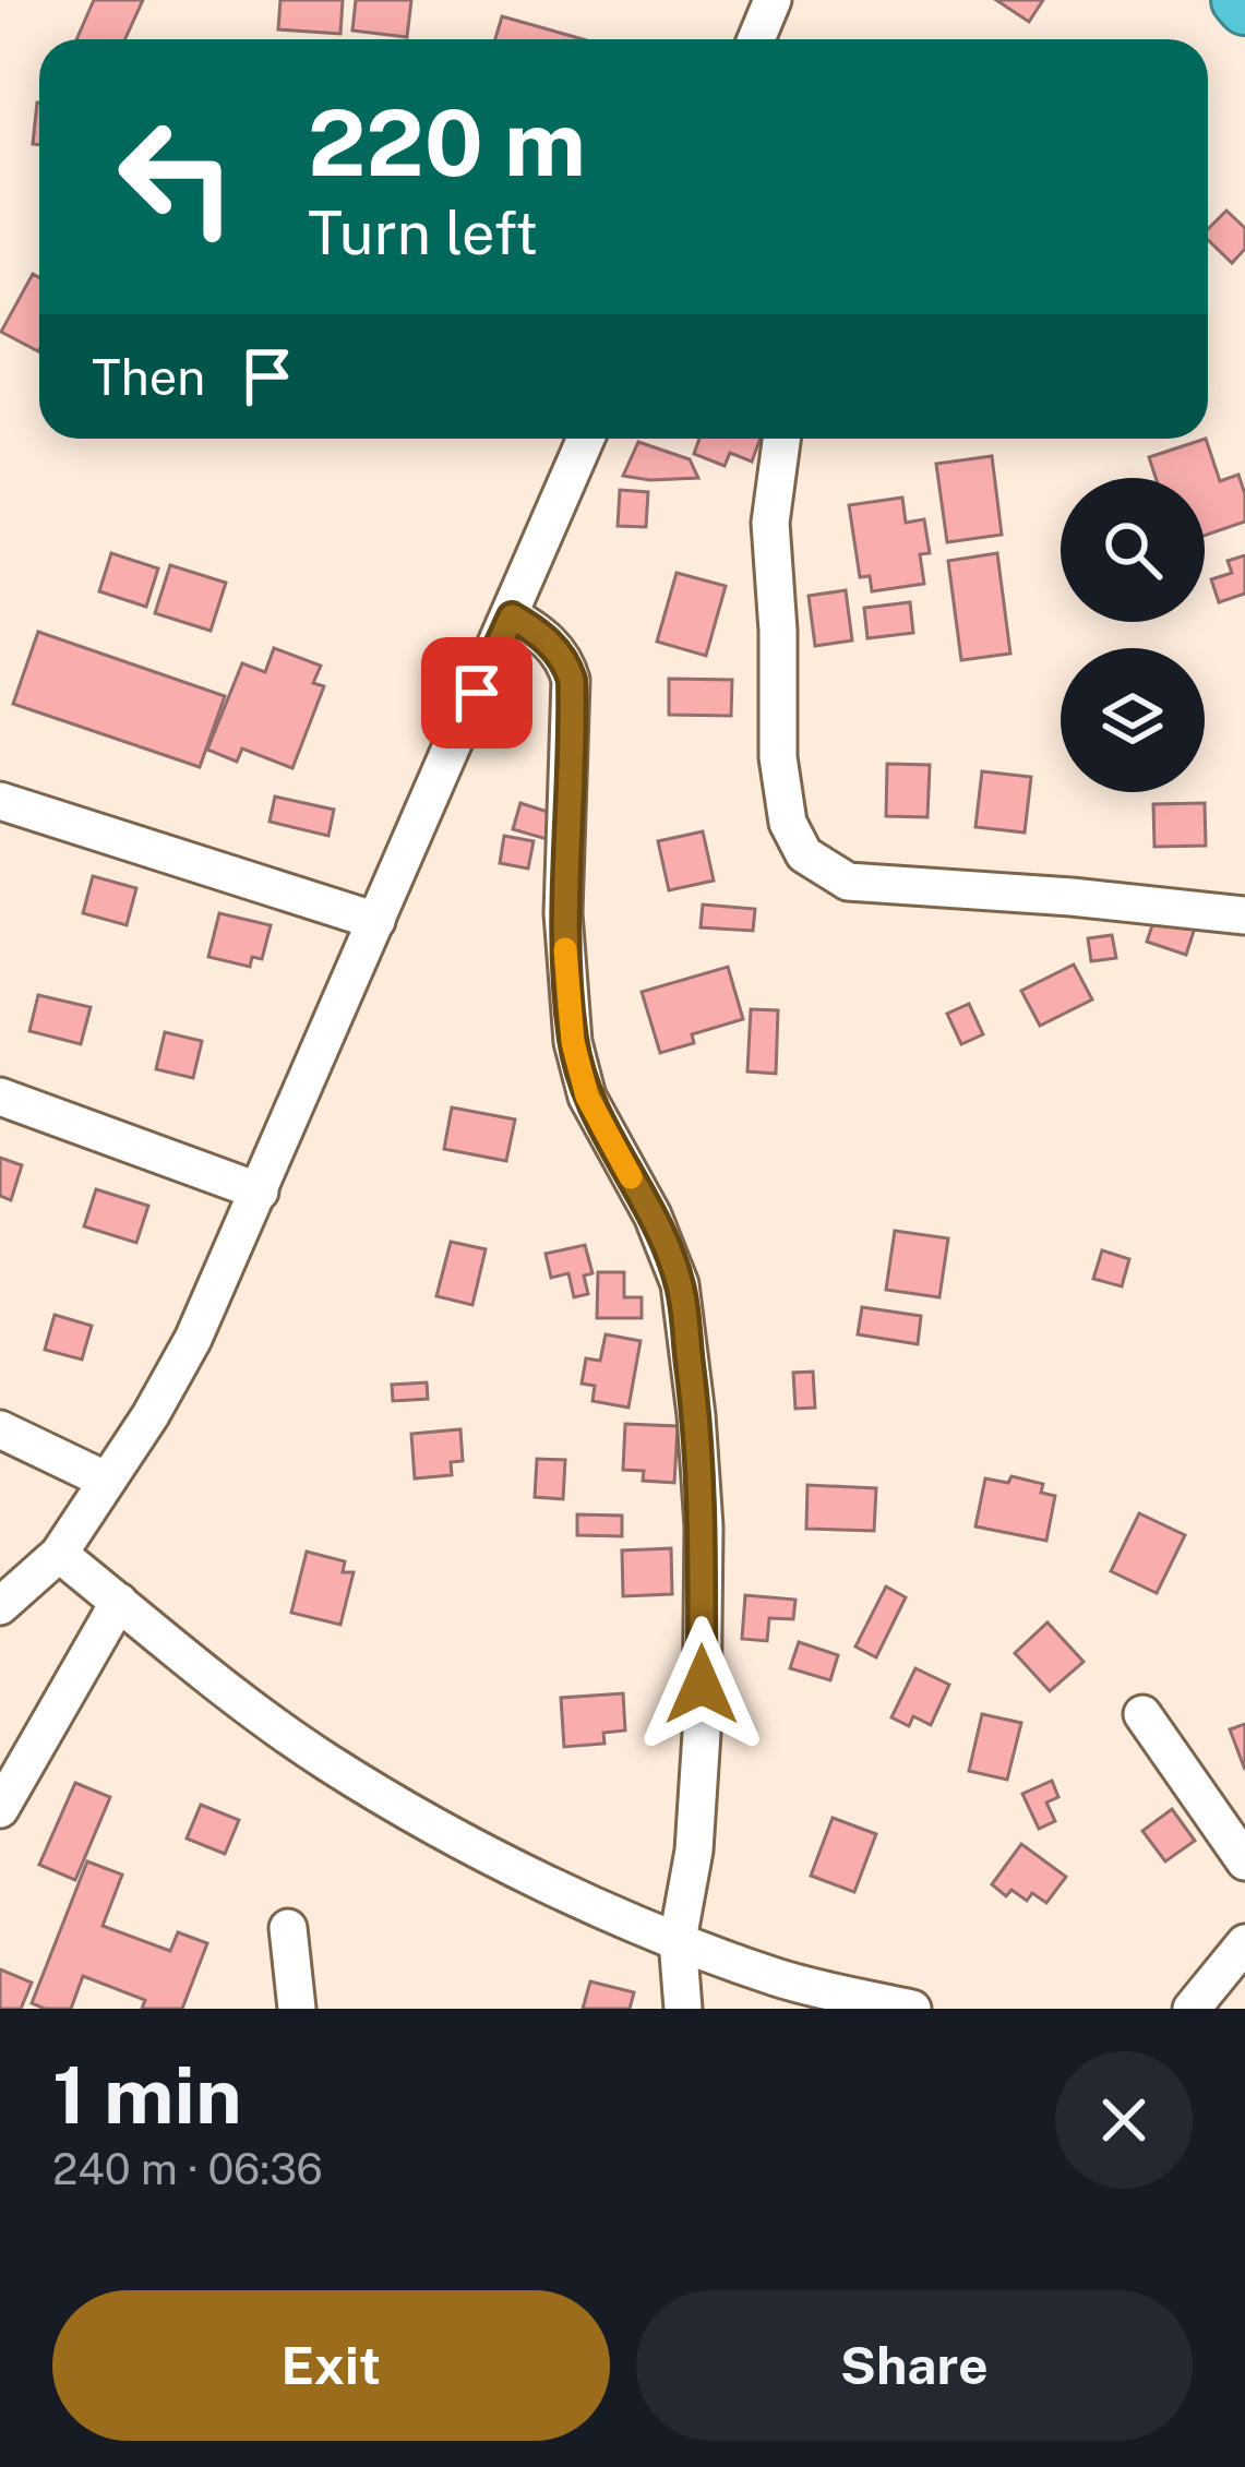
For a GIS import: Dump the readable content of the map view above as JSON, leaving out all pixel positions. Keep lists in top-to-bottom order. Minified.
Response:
{"page":{"turn":["220 m","Turn left"],"then":"Then","heading":["1 min","240 m · 06:36"],"buttons":["Exit","Share"]}}
